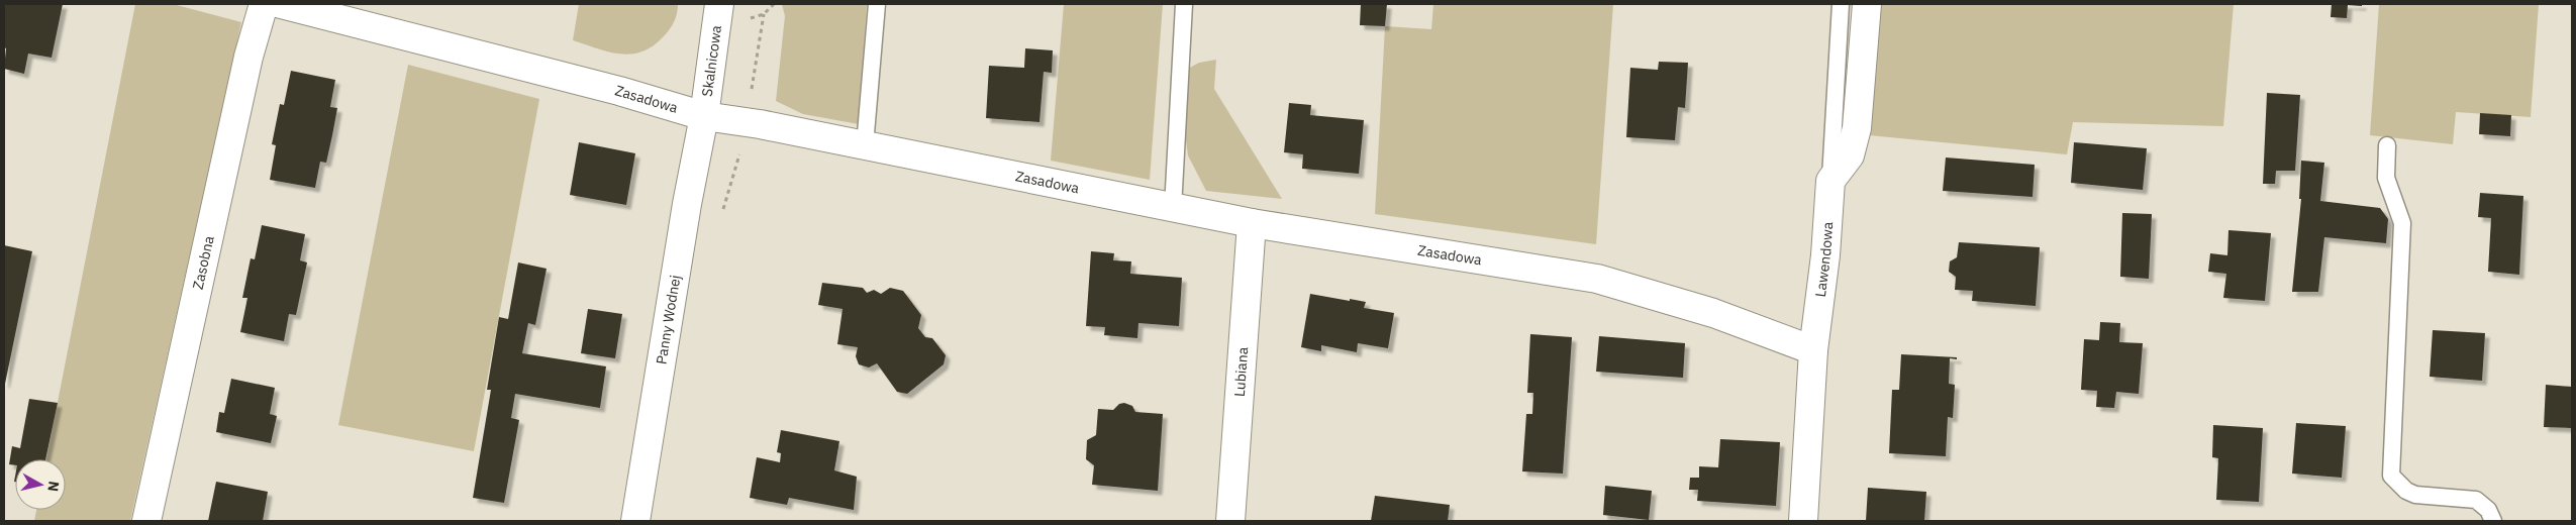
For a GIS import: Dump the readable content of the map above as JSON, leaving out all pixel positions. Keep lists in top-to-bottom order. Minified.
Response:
{"streets":{"street":["Skalnicowa","Zasadowa","Lawendowa","Zasobna","Panny Wodnej","Lubiana"]},"crossings":[["Skalnicowa","Zasadowa"],["Skalnicowa","Panny Wodnej"],["Zasadowa","Lawendowa"],["Zasadowa","Panny Wodnej"],["Zasadowa","Lubiana"]],"north":"right"}
